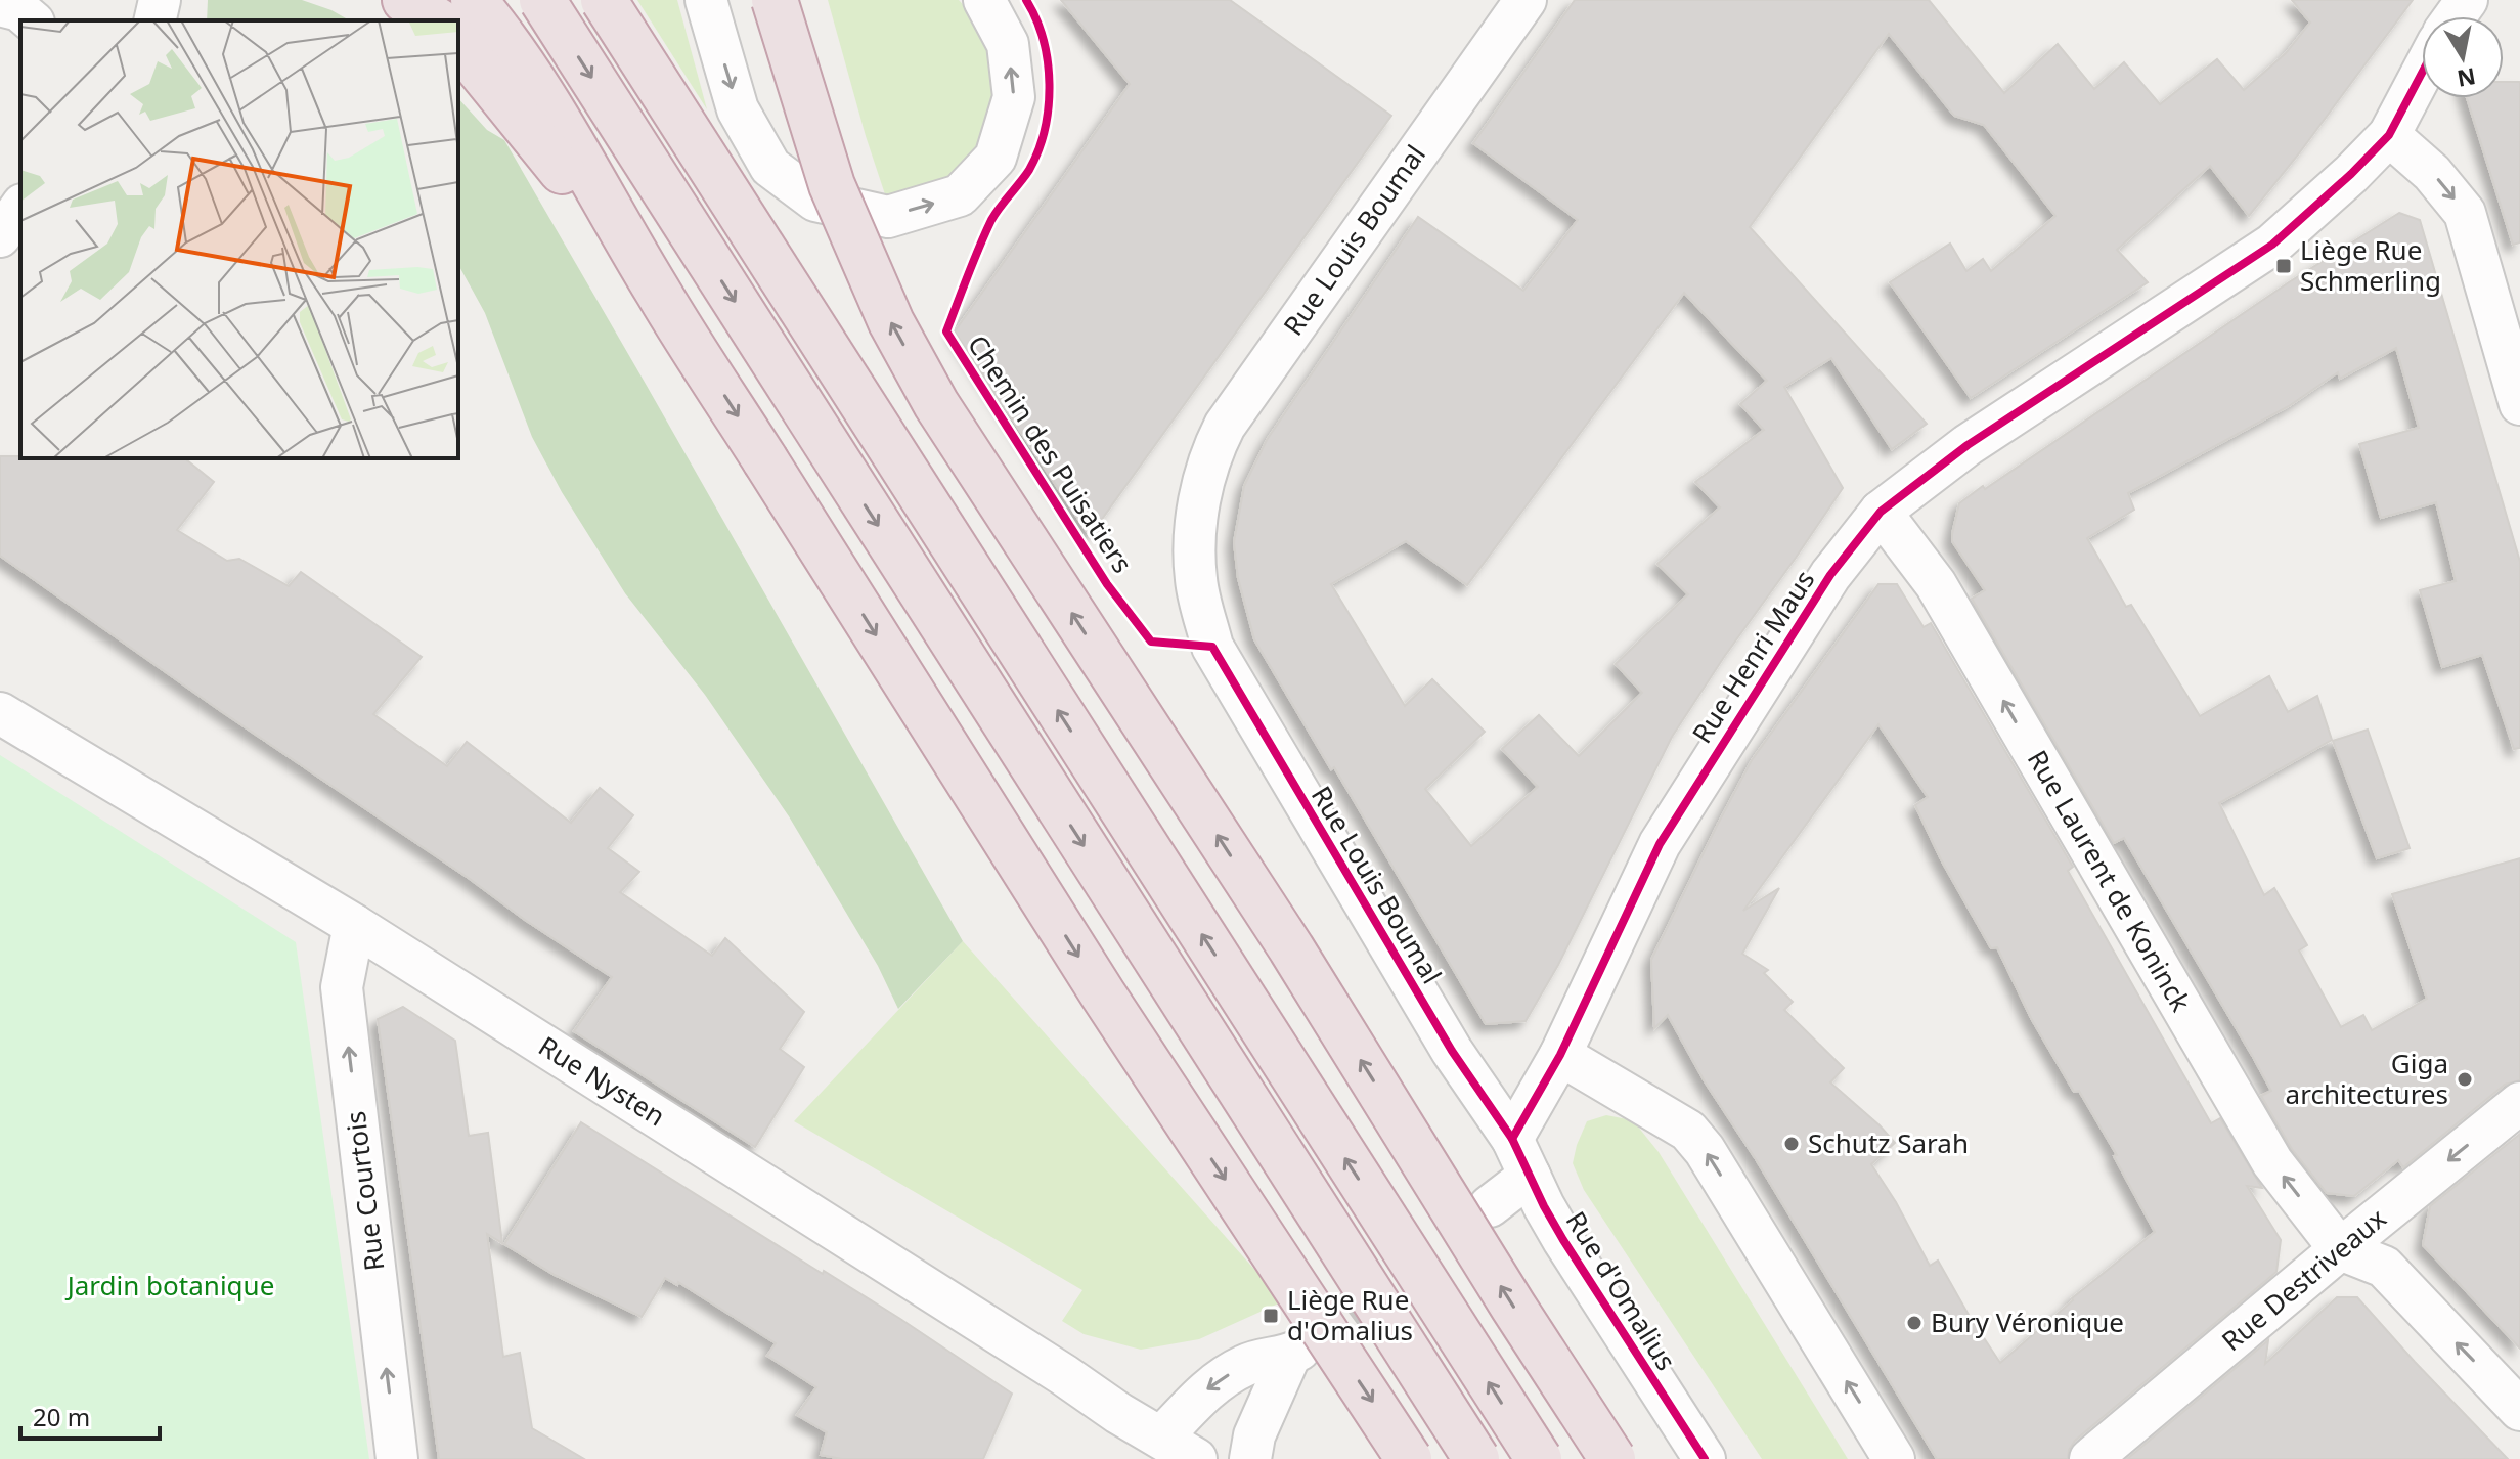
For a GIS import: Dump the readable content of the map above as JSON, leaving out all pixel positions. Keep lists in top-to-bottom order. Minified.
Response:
{"streets":{"street":["Rue Louis Boumal","Rue Henri Maus","Rue Laurent de Koninck","Rue Nysten","Rue Courtois","Rue Destriveaux","Rue d'Omalius"],"cycle path":["Chemin des Puisatiers"]},"crossings":[["Rue Louis Boumal","Rue Henri Maus"],["Rue Louis Boumal","Rue d'Omalius"],["Rue Henri Maus","Rue Laurent de Koninck"],["Rue Henri Maus","Rue d'Omalius"],["Rue Laurent de Koninck","Rue Destriveaux"],["Rue Nysten","Rue Courtois"]],"one_way":["Rue Laurent de Koninck","Rue Courtois","Rue Destriveaux"],"parks":["Jardin botanique"],"places":{"transit":["Liège Rue Schmerling","Liège Rue d'Omalius"],"other":["Giga architectures","Schutz Sarah","Bury Véronique"]},"scale_bar":"20 m","north":"bottom"}
